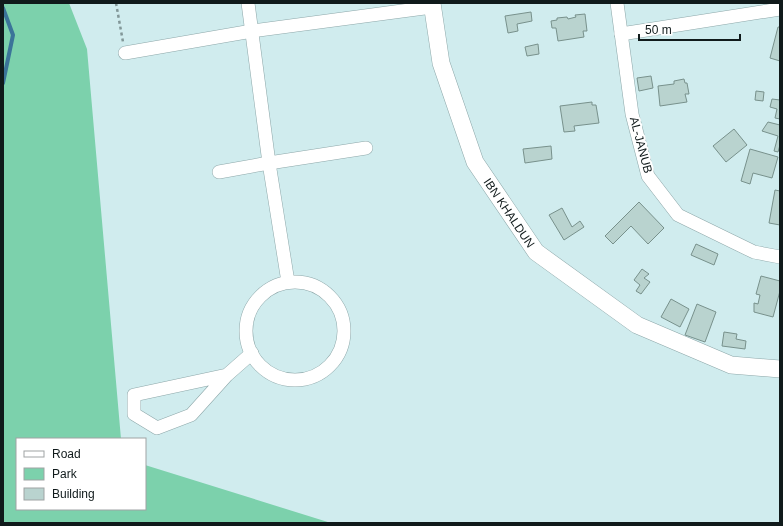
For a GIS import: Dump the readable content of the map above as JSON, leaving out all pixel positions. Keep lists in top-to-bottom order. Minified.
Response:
{"streets":{"street":["AL-JANUB","IBN KHALDUN"]},"legend":["Road","Park","Building"],"scale_bar":"50 m"}
